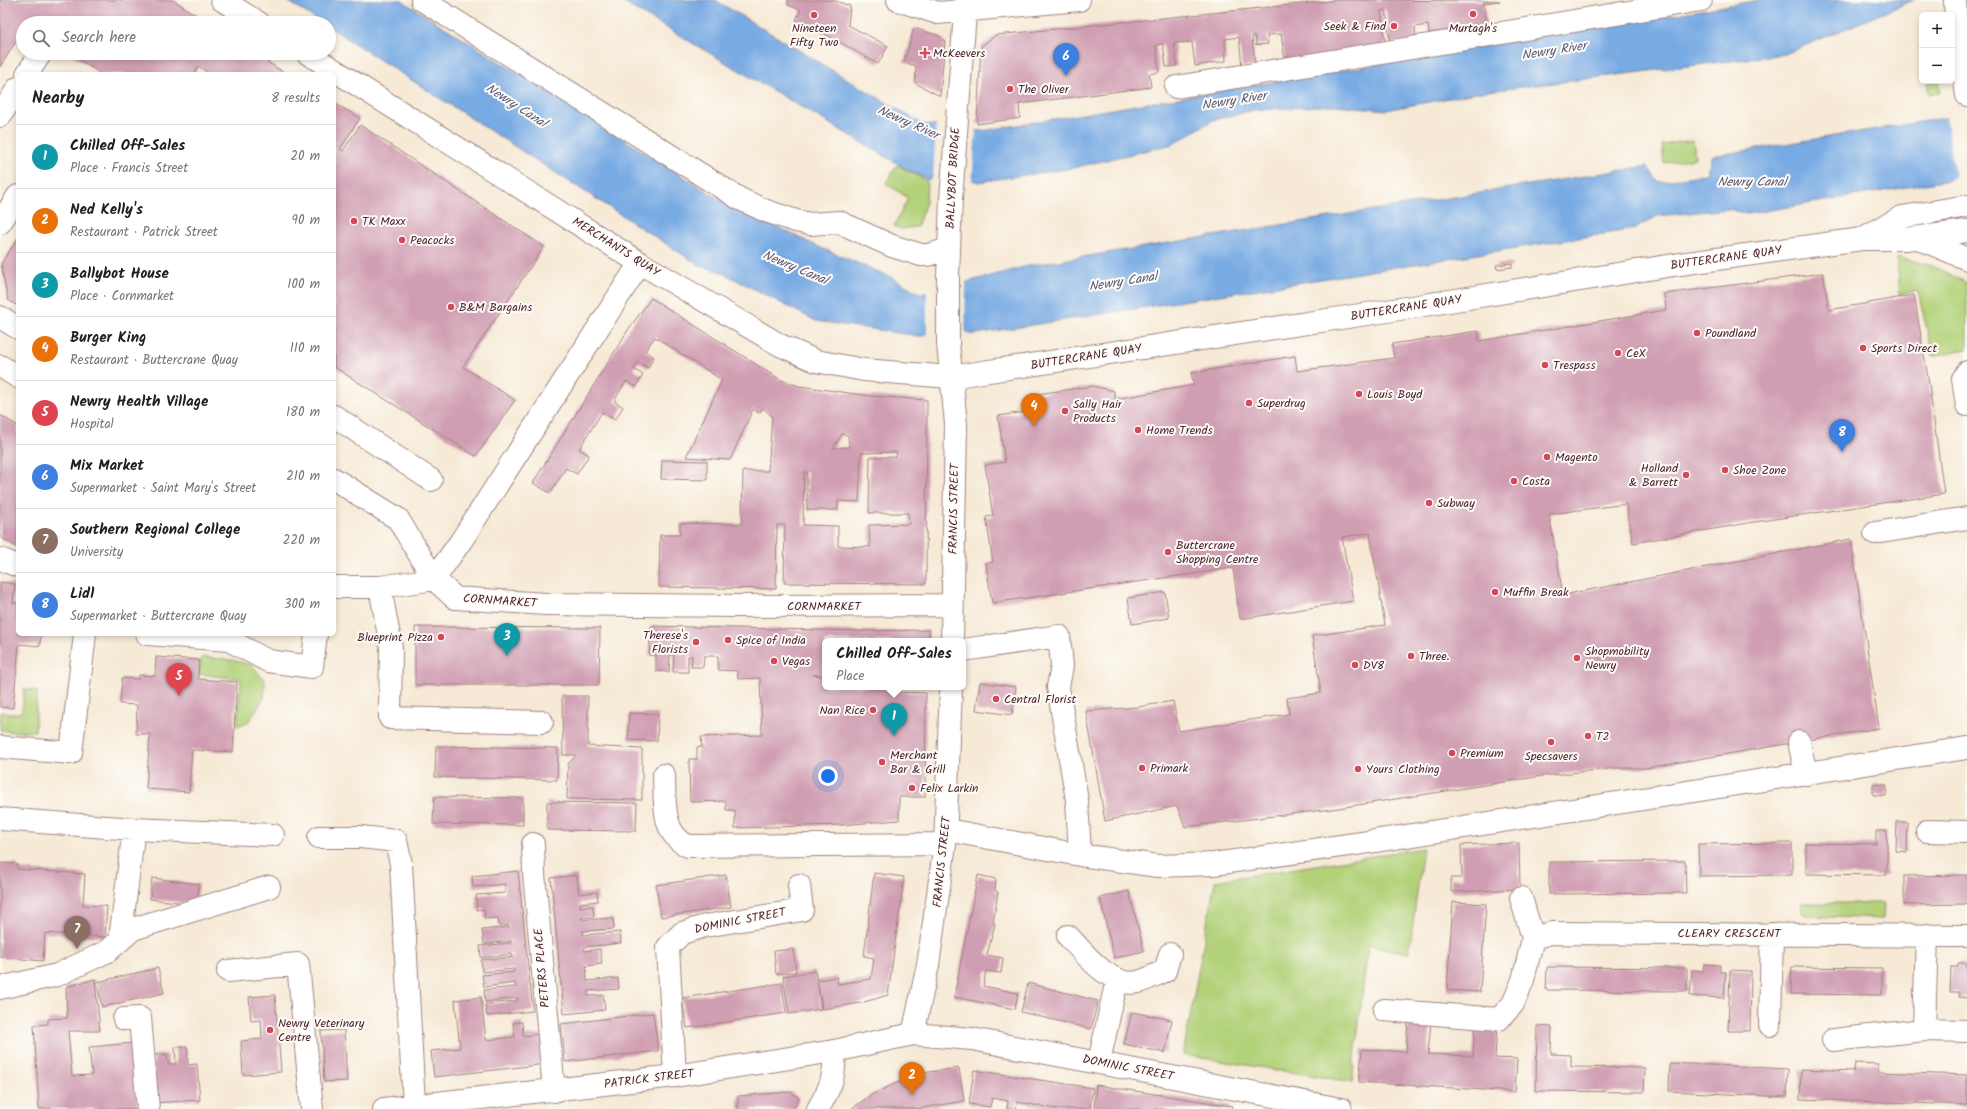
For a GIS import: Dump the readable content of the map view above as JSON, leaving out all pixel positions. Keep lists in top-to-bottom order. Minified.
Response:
{"streets":{"street":["BALLYBOT BRIDGE","MERCHANTS QUAY","BUTTERCRANE QUAY","FRANCIS STREET","CORNMARKET","DOMINIC STREET","CLEARY CRESCENT","PETERS PLACE","PATRICK STREET"]},"crossings":[["BALLYBOT BRIDGE","FRANCIS STREET"],["MERCHANTS QUAY","BUTTERCRANE QUAY"],["MERCHANTS QUAY","FRANCIS STREET"],["BUTTERCRANE QUAY","FRANCIS STREET"],["FRANCIS STREET","CORNMARKET"],["FRANCIS STREET","DOMINIC STREET"],["FRANCIS STREET","PATRICK STREET"],["DOMINIC STREET","PATRICK STREET"],["PETERS PLACE","PATRICK STREET"]],"water":["Newry River","Newry Canal"],"places":{"other":["Murtagh's","Nineteen Fifty Two","Seek & Find","The Oliver","TK Maxx","Peacocks","B&M Bargains","Poundland","Sports Direct","CeX","Trespass","Louis Boyd","Superdrug","Sally Hair Products","Home Trends","Magento","Shoe Zone","Holland & Barrett","Costa","Subway","Buttercrane Shopping Centre","Muffin Break","Blueprint Pizza","Spice of India","Therese's Florists","Three.","Shopmobility Newry","Vegas","DV8","Central Florist","Nan Rice","T2","Specsavers","Premium","Merchant Bar & Grill","Primark","Yours Clothing","Felix Larkin","Newry Veterinary Centre"],"health":["McKeevers"]},"page":{"map_buttons":["+","−"],"search":"Search here","pins":["6","4","8","3","5","1","7","2"],"heading":["Nearby","8 results"],"list":[{"mark":"1","name":"Chilled Off-Sales","note":"Place · Francis Street","value":"20 m"},{"mark":"2","name":"Ned Kelly's","note":"Restaurant · Patrick Street","value":"90 m"},{"mark":"3","name":"Ballybot House","note":"Place · Cornmarket","value":"100 m"},{"mark":"4","name":"Burger King","note":"Restaurant · Buttercrane Quay","value":"110 m"},{"mark":"5","name":"Newry Health Village","note":"Hospital","value":"180 m"},{"mark":"6","name":"Mix Market","note":"Supermarket · Saint Mary's Street","value":"210 m"},{"mark":"7","name":"Southern Regional College","note":"University","value":"220 m"},{"mark":"8","name":"Lidl","note":"Supermarket · Buttercrane Quay","value":"300 m"}],"popup":["Chilled Off-Sales","Place"]}}
